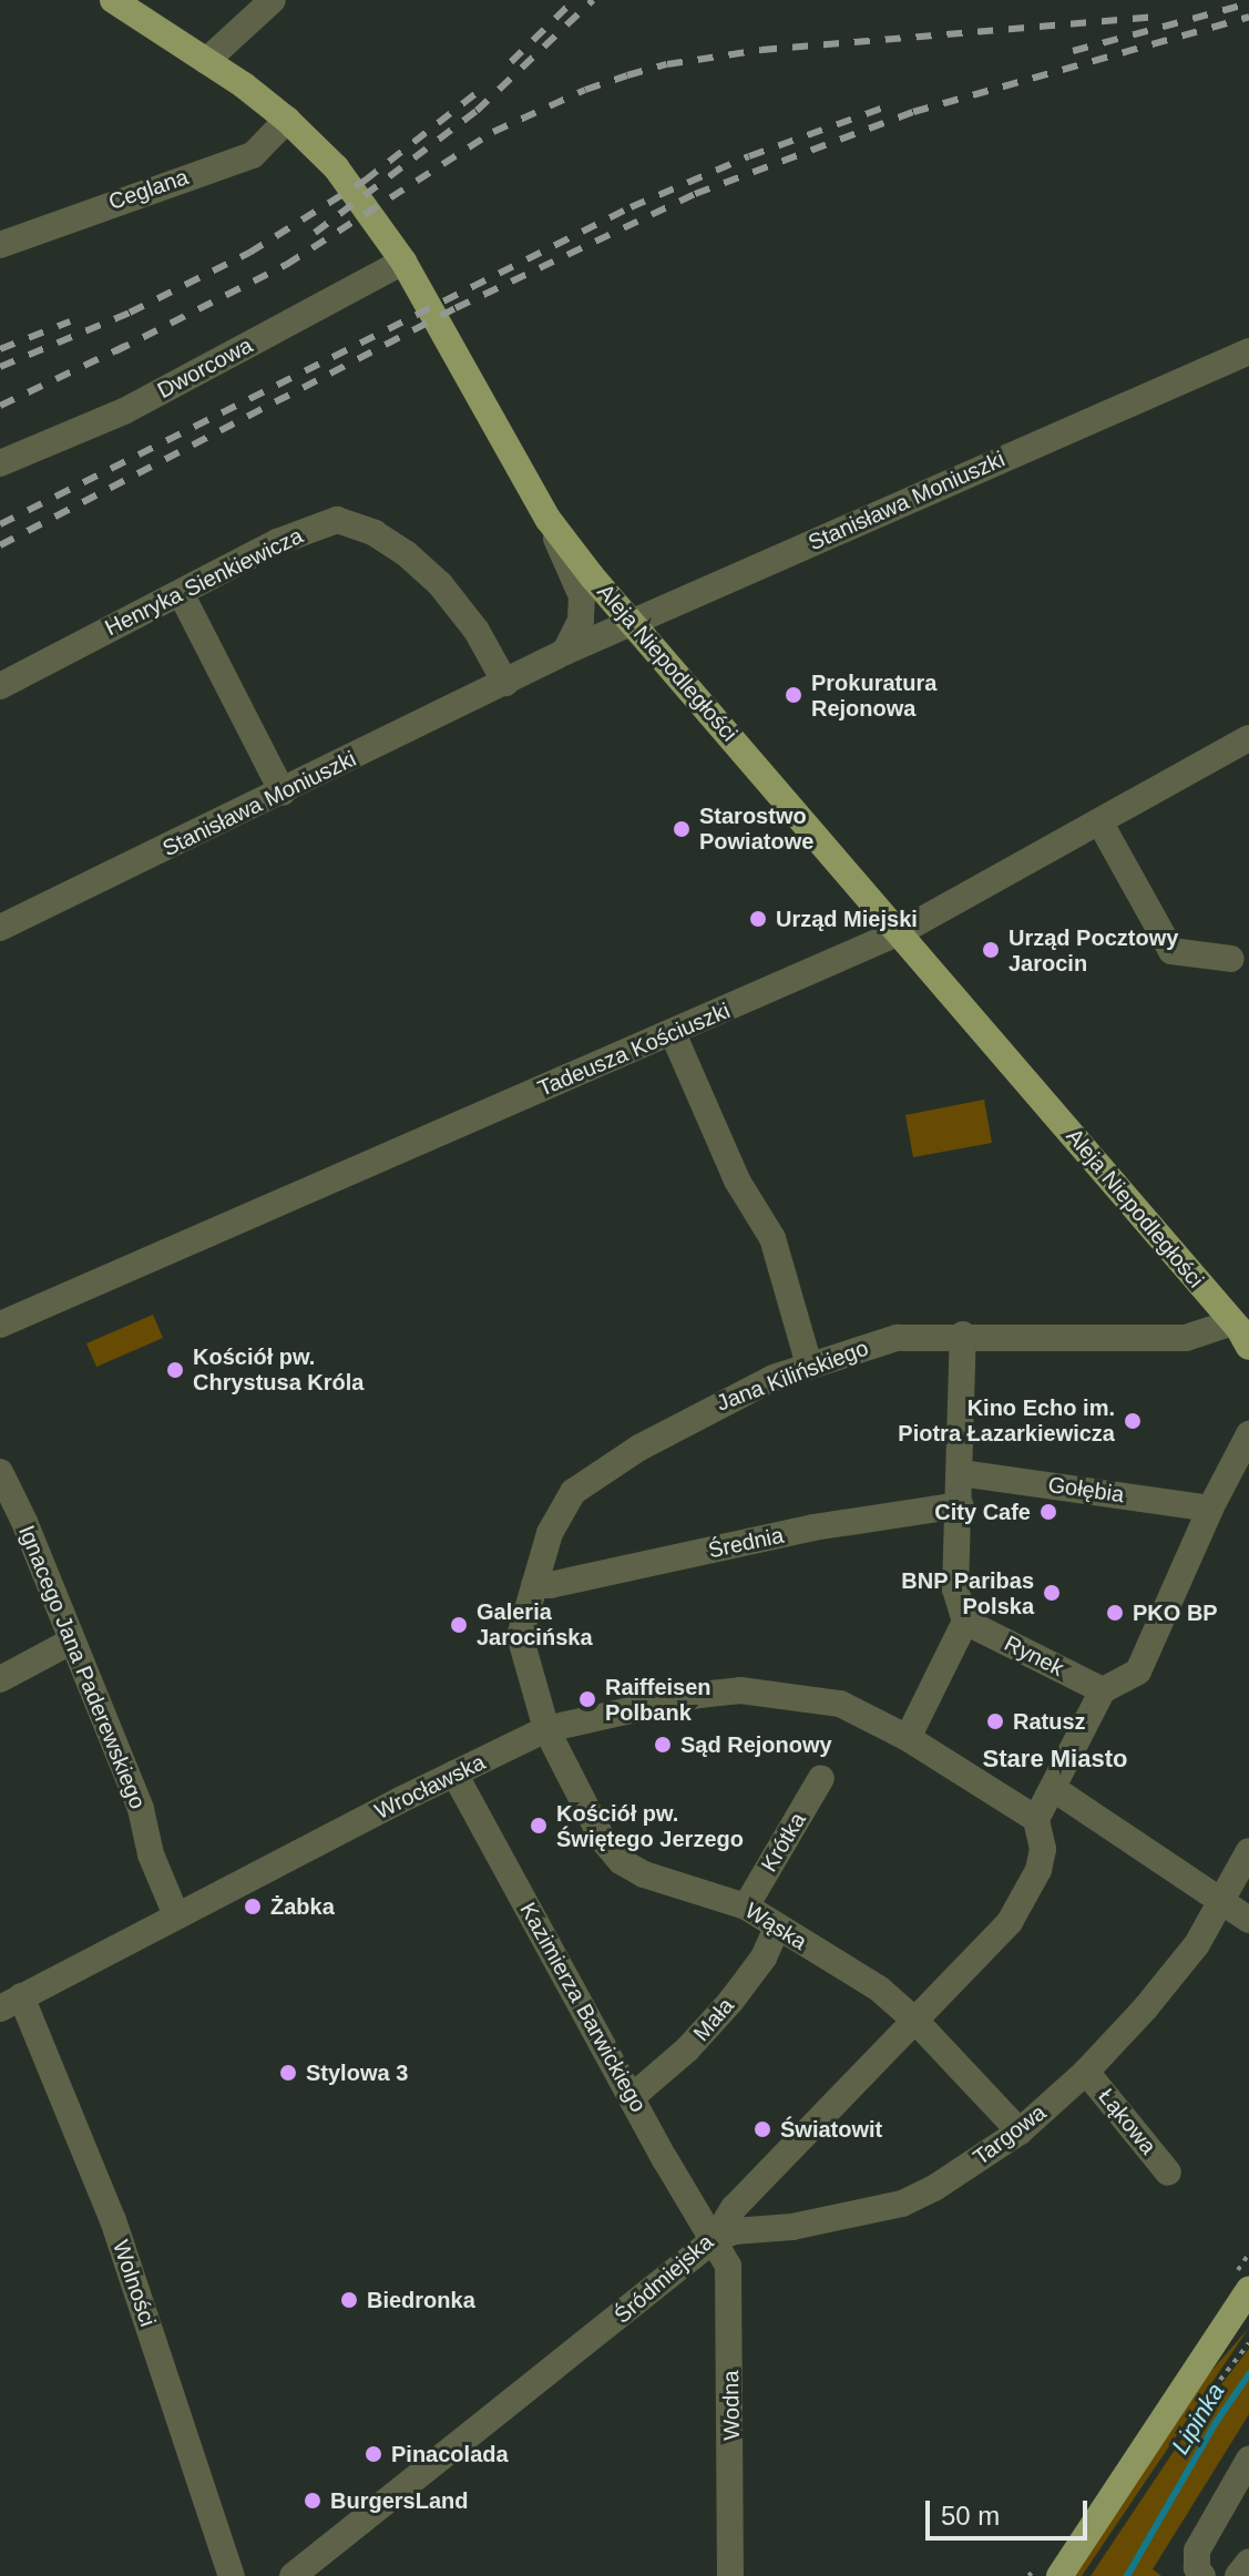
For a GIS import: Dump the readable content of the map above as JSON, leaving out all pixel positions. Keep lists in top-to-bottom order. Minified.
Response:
{"streets":{"main road":["Aleja Niepodległości"],"street":["Ceglana","Dworcowa","Stanisława Moniuszki","Henryka Sienkiewicza","Tadeusza Kościuszki","Jana Kilińskiego","Gołębia","Średnia","Rynek","Ignacego Jana Paderewskiego","Wrocławska","Krótka","Wąska","Kazimierza Barwickiego","Mała","Łąkowa","Targowa","Śródmiejska","Wolności","Wodna"]},"crossings":[["Ceglana","Aleja Niepodległości"],["Dworcowa","Aleja Niepodległości"],["Stanisława Moniuszki","Henryka Sienkiewicza"],["Stanisława Moniuszki","Aleja Niepodległości"],["Aleja Niepodległości","Tadeusza Kościuszki"],["Aleja Niepodległości","Jana Kilińskiego"],["Jana Kilińskiego","Średnia"],["Jana Kilińskiego","Wrocławska"],["Jana Kilińskiego","Wąska"],["Ignacego Jana Paderewskiego","Wrocławska"],["Wrocławska","Wąska"],["Wrocławska","Kazimierza Barwickiego"],["Wrocławska","Wolności"],["Krótka","Wąska"],["Wąska","Mała"],["Wąska","Targowa"],["Wąska","Śródmiejska"],["Kazimierza Barwickiego","Mała"],["Kazimierza Barwickiego","Targowa"],["Kazimierza Barwickiego","Śródmiejska"],["Kazimierza Barwickiego","Wodna"],["Łąkowa","Targowa"],["Targowa","Śródmiejska"],["Targowa","Wodna"],["Śródmiejska","Wodna"]],"districts":["Stare Miasto"],"water":["Lipinka"],"places":["Prokuratura Rejonowa","Starostwo Powiatowe","Urząd Miejski","Urząd Pocztowy Jarocin","Kościół pw. Chrystusa Króla","Kino Echo im. Piotra Łazarkiewicza","City Cafe","BNP Paribas Polska","PKO BP","Galeria Jarocińska","Raiffeisen Polbank","Ratusz","Sąd Rejonowy","Kościół pw. Świętego Jerzego","Żabka","Stylowa 3","Światowit","Biedronka","Pinacolada","BurgersLand"],"scale_bar":"50 m"}
